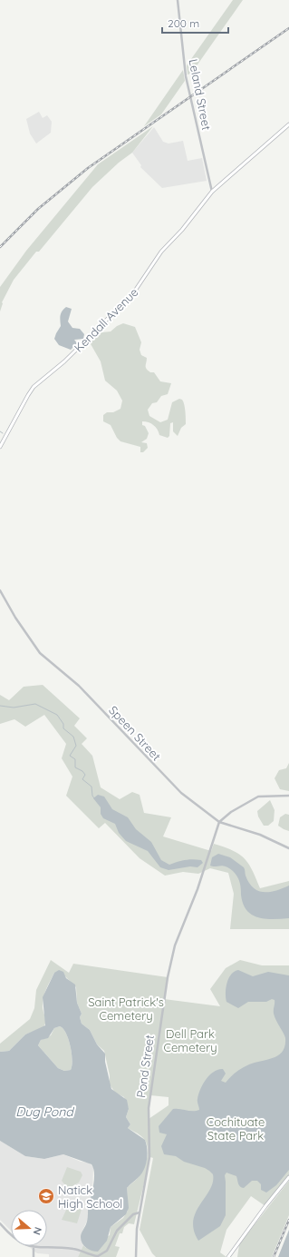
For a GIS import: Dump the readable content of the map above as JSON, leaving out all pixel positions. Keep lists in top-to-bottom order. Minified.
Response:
{"streets":{"main road":["Kendall Avenue"],"street":["Leland Street","Speen Street","Pond Street"]},"crossings":[["Leland Street","Kendall Avenue"],["Speen Street","Pond Street"]],"water":["Dug Pond"],"parks":["Saint Patrick's Cemetery","Dell Park Cemetery","Cochituate State Park"],"places":{"school or university":["Natick High School"]},"scale_bar":"200 m","north":"right"}
